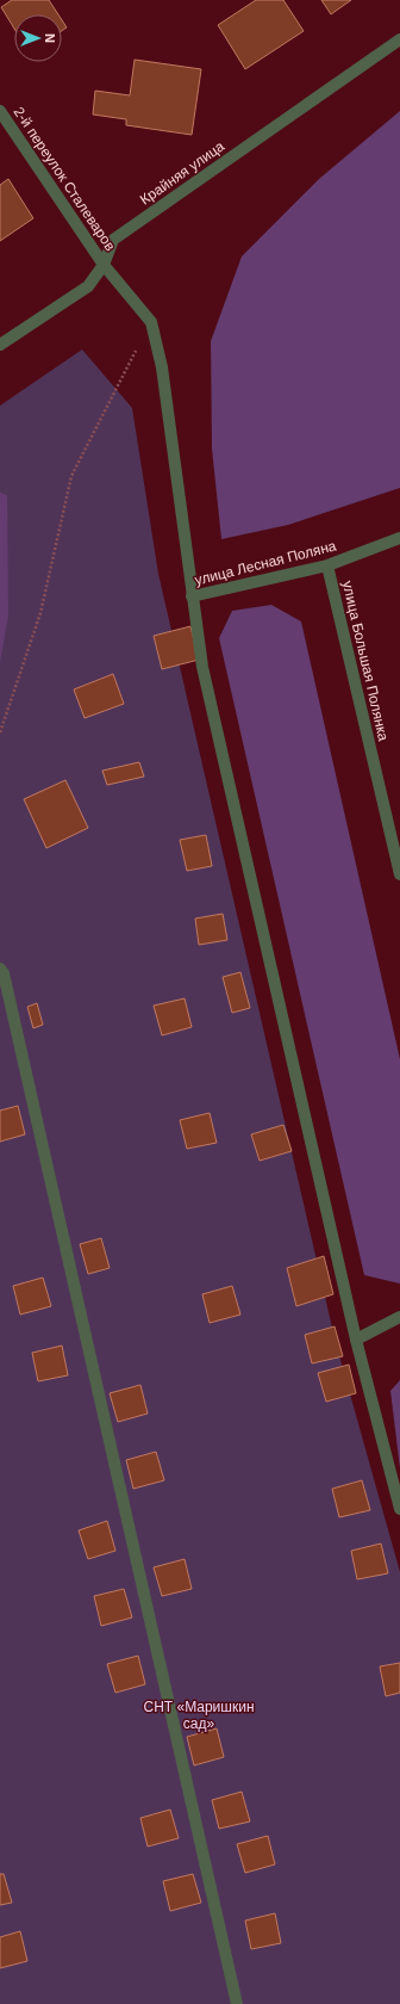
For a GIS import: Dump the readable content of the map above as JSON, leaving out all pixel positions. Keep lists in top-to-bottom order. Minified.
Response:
{"streets":{"street":["Крайняя улица","2-й переулок Сталеваров","улица Лесная Поляна","улица Большая Полянка"]},"crossings":[["Крайняя улица","2-й переулок Сталеваров"],["улица Лесная Поляна","улица Большая Полянка"]],"parks":["СНТ «Маришкин сад»"],"north":"right"}
